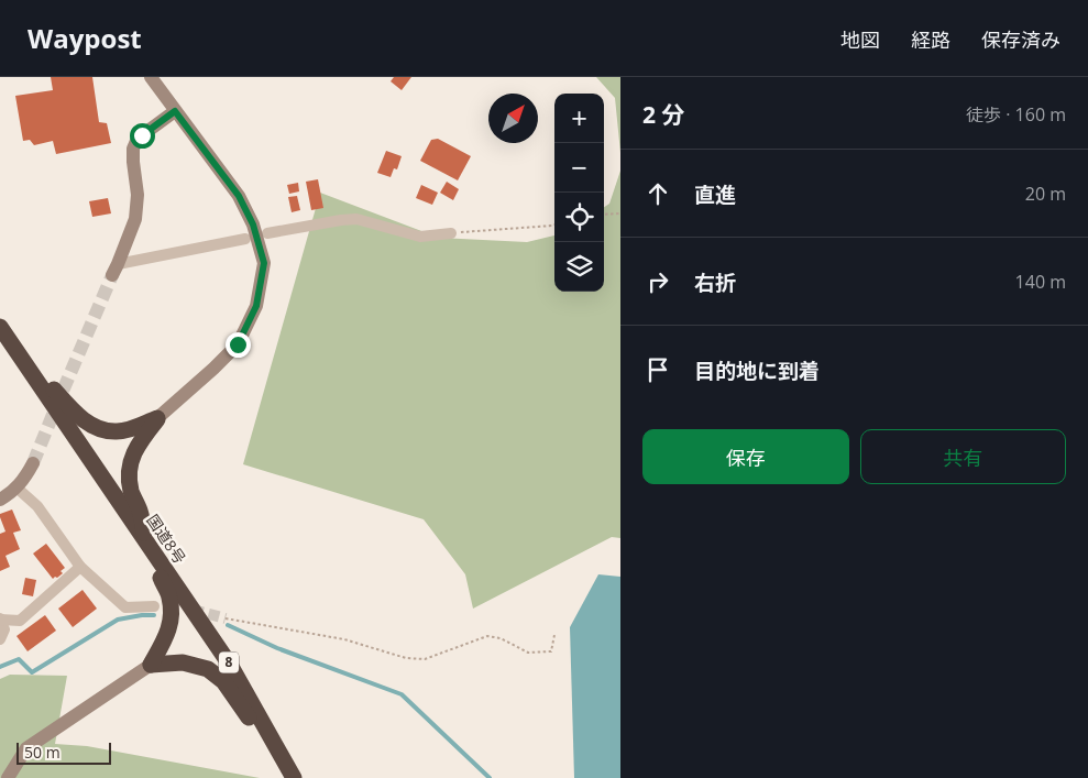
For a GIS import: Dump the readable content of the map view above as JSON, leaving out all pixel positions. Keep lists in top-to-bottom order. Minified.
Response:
{"streets":{"highway":["国道8号","8"]},"scale_bar":"50 m","north":"top right","page":{"header":"Waypost","nav":["地図","経路","保存済み"],"heading":["2 分","徒歩 · 160 m"],"map_buttons":["+","−"],"list":[["直進","20 m"],["右折","140 m"],"目的地に到着"],"buttons":["保存","共有"],"scale":"50 m"}}
